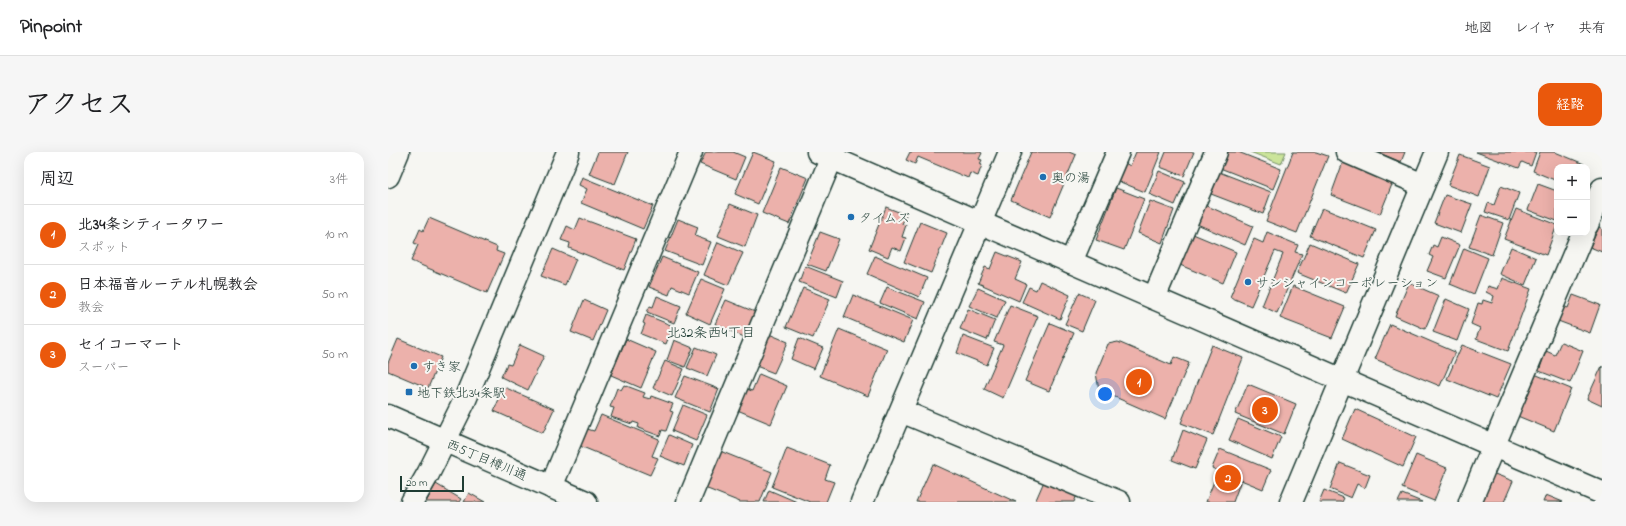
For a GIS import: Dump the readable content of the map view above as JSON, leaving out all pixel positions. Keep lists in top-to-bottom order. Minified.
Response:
{"streets":{"street":["西5丁目樽川通"]},"districts":["北32条西4丁目"],"places":{"other":["奥の湯","タイムズ","サンシャインコーポレーション","すき家"],"transit":["地下鉄北34条駅"]},"scale_bar":"20 m","page":{"header":"Pinpoint","nav":["地図","レイヤ","共有"],"title":"アクセス","buttons":"経路","heading":["周辺","3件"],"map_buttons":["+","−"],"list":[{"mark":"1","name":"北34条シティータワー","note":"スポット","value":"10 m"},{"mark":"2","name":"日本福音ルーテル札幌教会","note":"教会","value":"50 m"},{"mark":"3","name":"セイコーマート","note":"スーパー","value":"50 m"}],"pins":["1","3","2"],"scale":"20 m"}}
